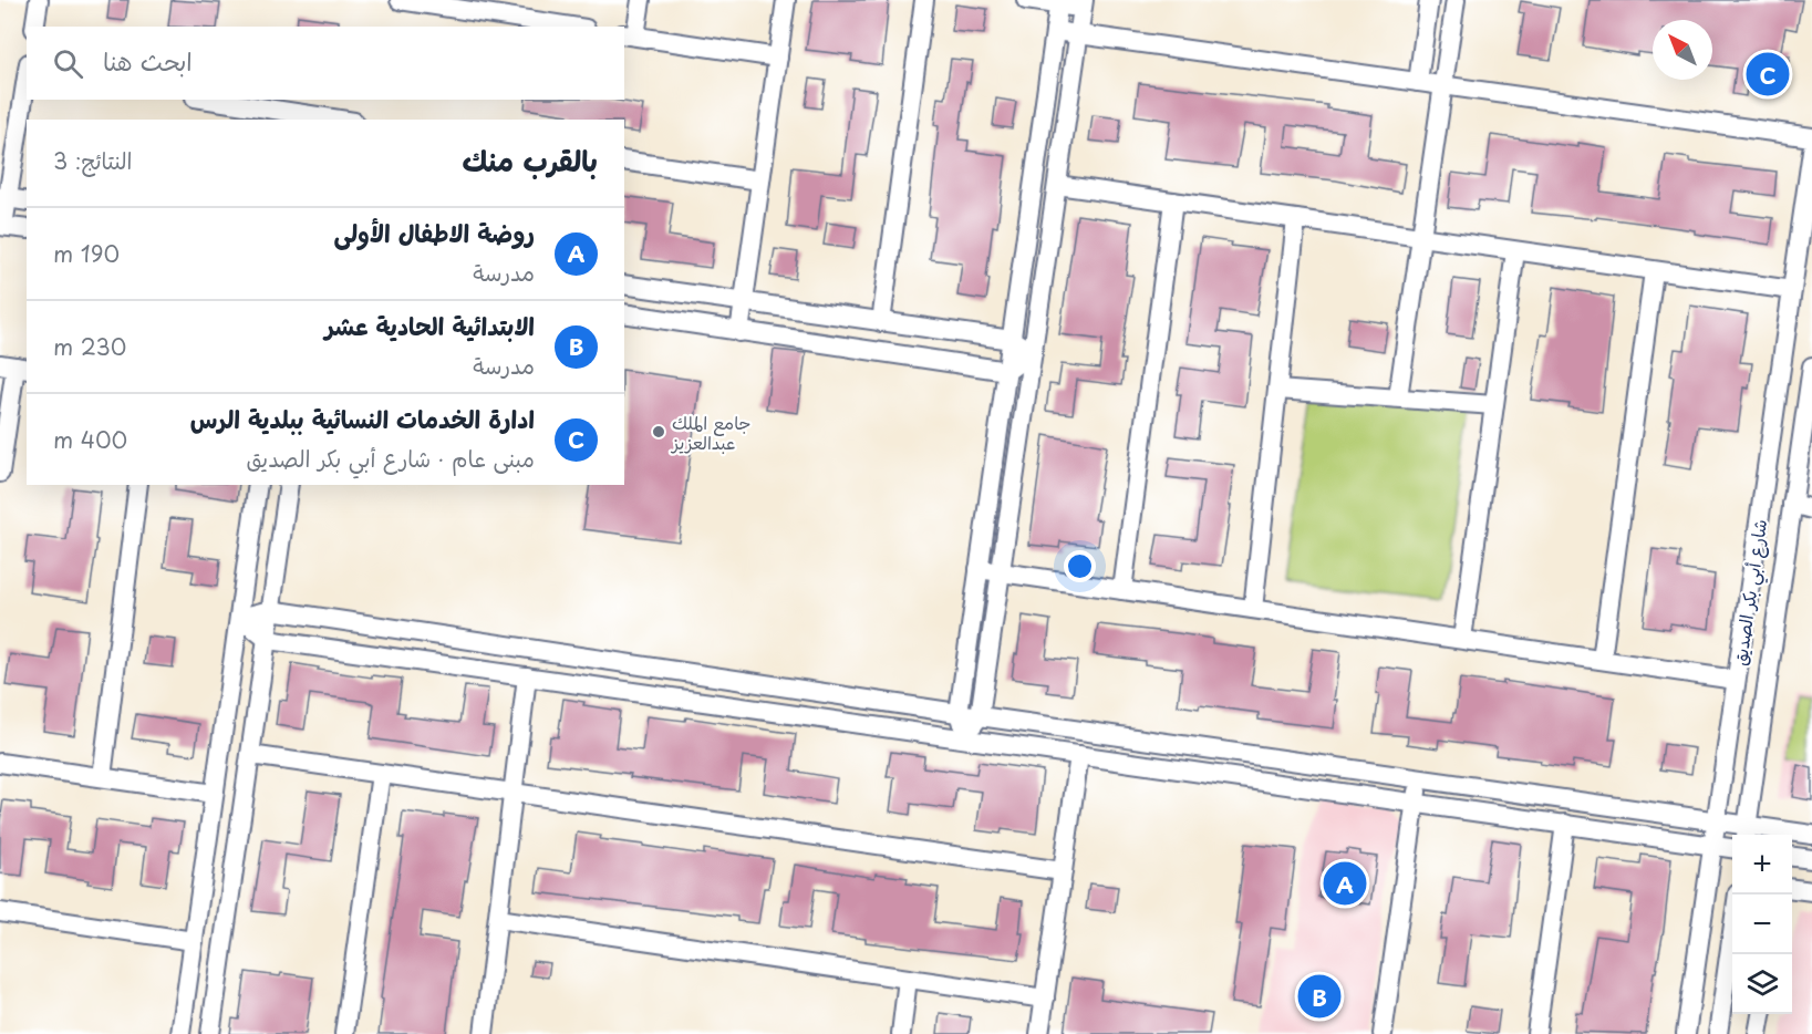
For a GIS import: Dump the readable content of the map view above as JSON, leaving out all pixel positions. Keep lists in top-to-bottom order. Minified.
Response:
{"streets":{"street":["شارع أبي بكر الصديق"]},"places":["جامع الملك عبدالعزيز"],"north":"top left","page":{"search":"ابحث هنا","pins":["C","A","B"],"heading":["بالقرب منك","النتائج: 3"],"list":[{"mark":"A","name":"روضة الاطفال الأولى","note":"مدرسة","value":"190 m"},{"mark":"B","name":"الابتدائية الحادية عشر","note":"مدرسة","value":"230 m"},{"mark":"C","name":"ادارة الخدمات النسائية ببلدية الرس","note":"مبنى عام · شارع أبي بكر الصديق","value":"400 m"}],"map_buttons":["+","−"]}}
